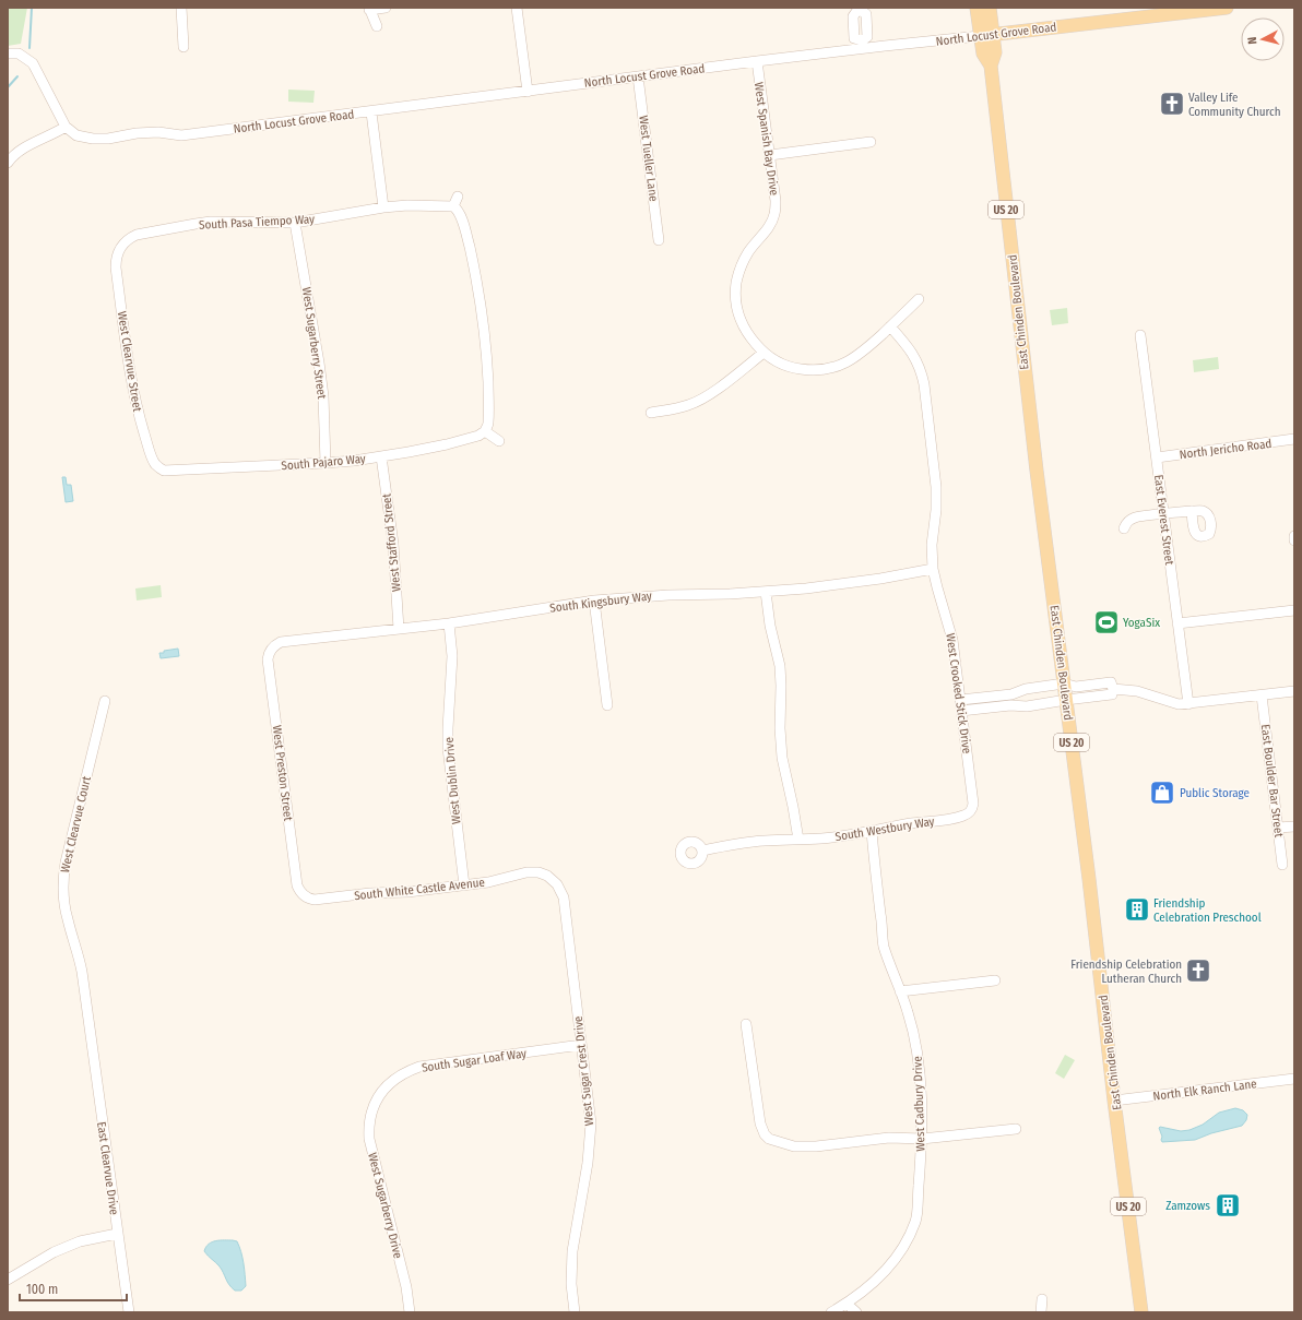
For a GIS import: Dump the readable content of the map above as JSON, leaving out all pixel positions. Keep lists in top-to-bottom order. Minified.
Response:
{"streets":{"main road":["North Locust Grove Road","US 20","East Chinden Boulevard"],"street":["West Spanish Bay Drive","West Tueller Lane","South Pasa Tiempo Way","West Sugarberry Street","West Clearvue Street","North Jericho Road","South Pajaro Way","East Everest Street","West Stafford Street","South Kingsbury Way","West Crooked Stick Drive","West Preston Street","West Dublin Drive","East Boulder Bar Street","West Clearvue Court","South Westbury Way","South White Castle Avenue","South Sugar Loaf Way","West Sugar Crest Drive","North Elk Ranch Lane","West Cadbury Drive","East Clearvue Drive","West Sugarberry Drive"]},"crossings":[["North Locust Grove Road","West Spanish Bay Drive"],["North Locust Grove Road","West Tueller Lane"],["North Locust Grove Road","East Chinden Boulevard"],["West Spanish Bay Drive","West Crooked Stick Drive"],["South Pasa Tiempo Way","West Sugarberry Street"],["South Pasa Tiempo Way","West Clearvue Street"],["East Chinden Boulevard","North Elk Ranch Lane"],["West Sugarberry Street","South Pajaro Way"],["West Clearvue Street","South Pajaro Way"],["North Jericho Road","East Everest Street"],["South Pajaro Way","West Stafford Street"],["West Stafford Street","South Kingsbury Way"],["South Kingsbury Way","West Crooked Stick Drive"],["South Kingsbury Way","West Preston Street"],["South Kingsbury Way","West Dublin Drive"],["West Crooked Stick Drive","South Westbury Way"],["West Preston Street","South White Castle Avenue"],["West Dublin Drive","South White Castle Avenue"],["West Clearvue Court","East Clearvue Drive"],["South Westbury Way","West Cadbury Drive"],["South White Castle Avenue","West Sugar Crest Drive"],["South Sugar Loaf Way","West Sugar Crest Drive"],["South Sugar Loaf Way","West Sugarberry Drive"]],"places":{"church":["Valley Life Community Church","Friendship Celebration Lutheran Church"],"sports":["YogaSix"],"shop":["Public Storage"],"building":["Friendship Celebration Preschool","Zamzows"]},"scale_bar":"100 m","north":"left"}
